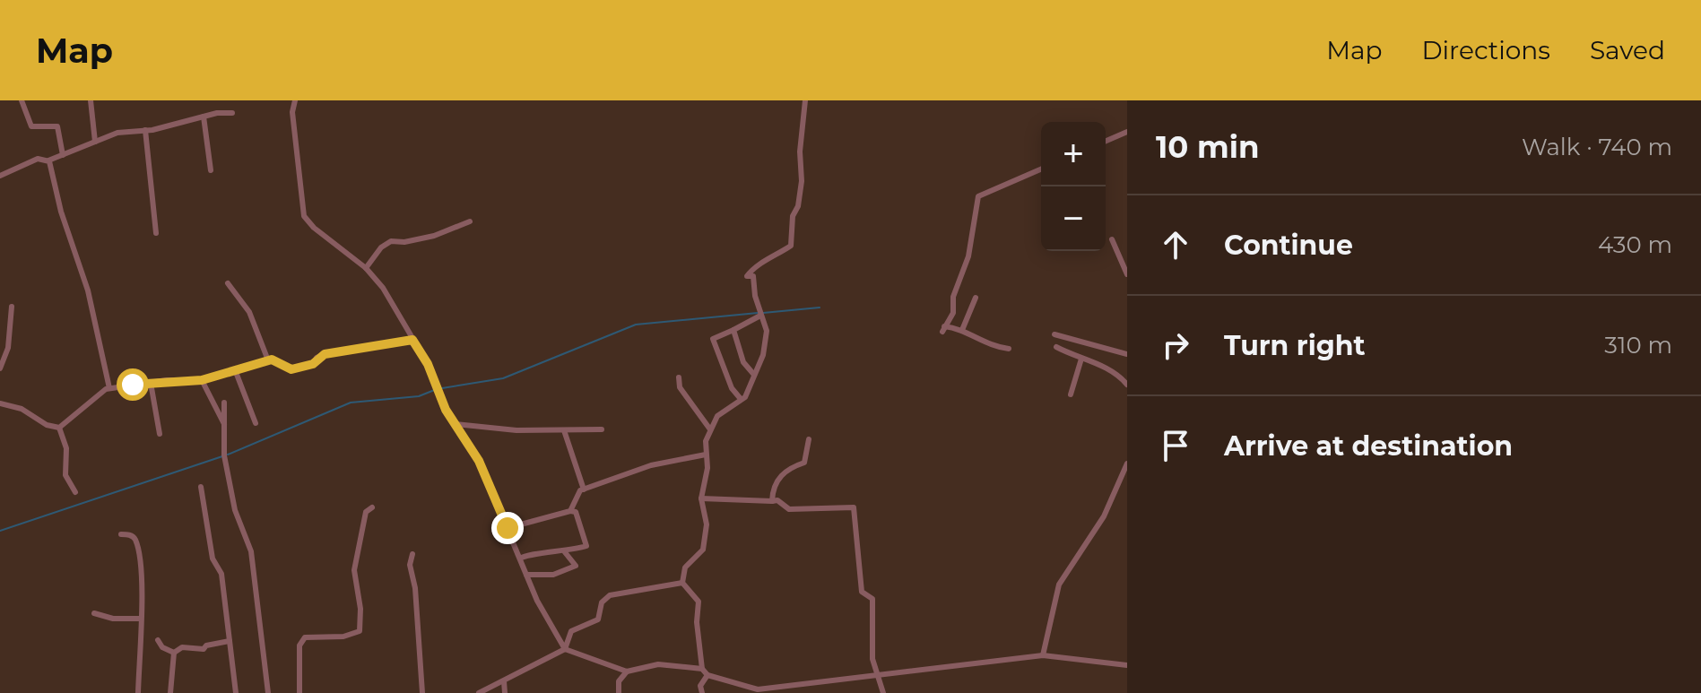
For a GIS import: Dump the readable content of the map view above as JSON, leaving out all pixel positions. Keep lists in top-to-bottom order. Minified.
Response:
{"page":{"header":"Map","nav":["Map","Directions","Saved"],"heading":["10 min","Walk · 740 m"],"map_buttons":["+","−"],"list":[["Continue","430 m"],["Turn right","310 m"],"Arrive at destination"]}}
